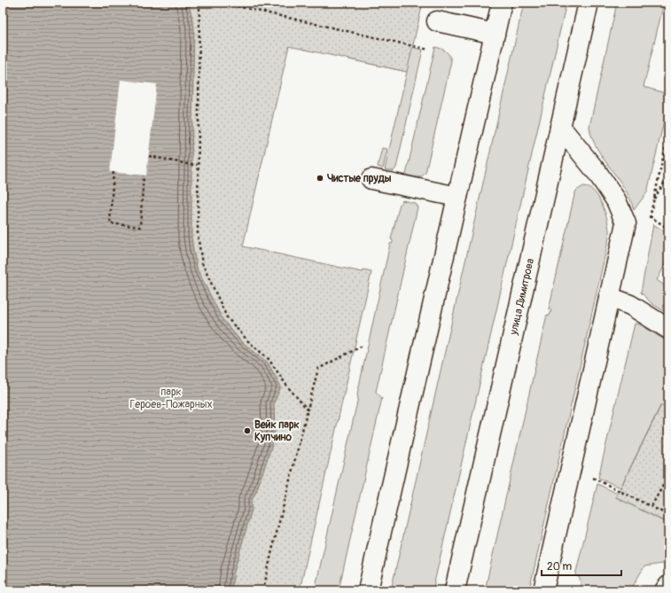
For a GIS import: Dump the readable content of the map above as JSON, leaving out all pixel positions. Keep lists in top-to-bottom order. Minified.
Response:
{"streets":{"street":["улица Димитрова"]},"parks":["парк Героев-Пожарных"],"places":["Чистые пруды","Вейк парк Купчино"],"scale_bar":"20 m"}
